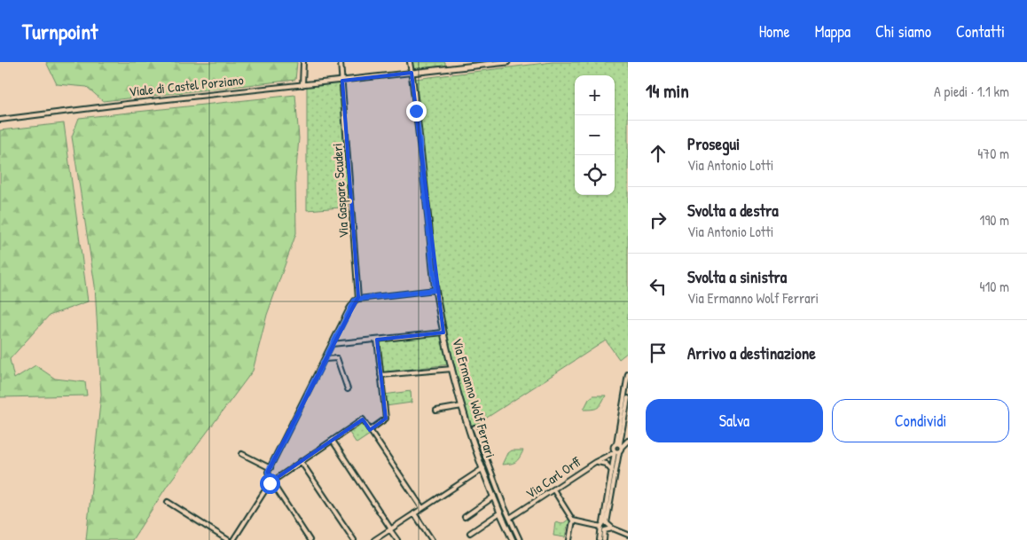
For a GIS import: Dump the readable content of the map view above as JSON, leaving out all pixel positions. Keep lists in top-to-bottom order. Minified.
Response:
{"streets":{"street":["Viale di Castel Porziano","Via Gaspare Scuderi","Via Ermanno Wolf Ferrari","Via Carl Orff"]},"crossings":[["Viale di Castel Porziano","Via Gaspare Scuderi"],["Viale di Castel Porziano","Via Ermanno Wolf Ferrari"],["Via Ermanno Wolf Ferrari","Via Carl Orff"]],"page":{"header":"Turnpoint","nav":["Home","Mappa","Chi siamo","Contatti"],"heading":["14 min","A piedi · 1.1 km"],"map_buttons":["+","−"],"list":[["Prosegui","Via Antonio Lotti","470 m"],["Svolta a destra","Via Antonio Lotti","190 m"],["Svolta a sinistra","Via Ermanno Wolf Ferrari","410 m"],"Arrivo a destinazione"],"buttons":["Salva","Condividi"]}}
